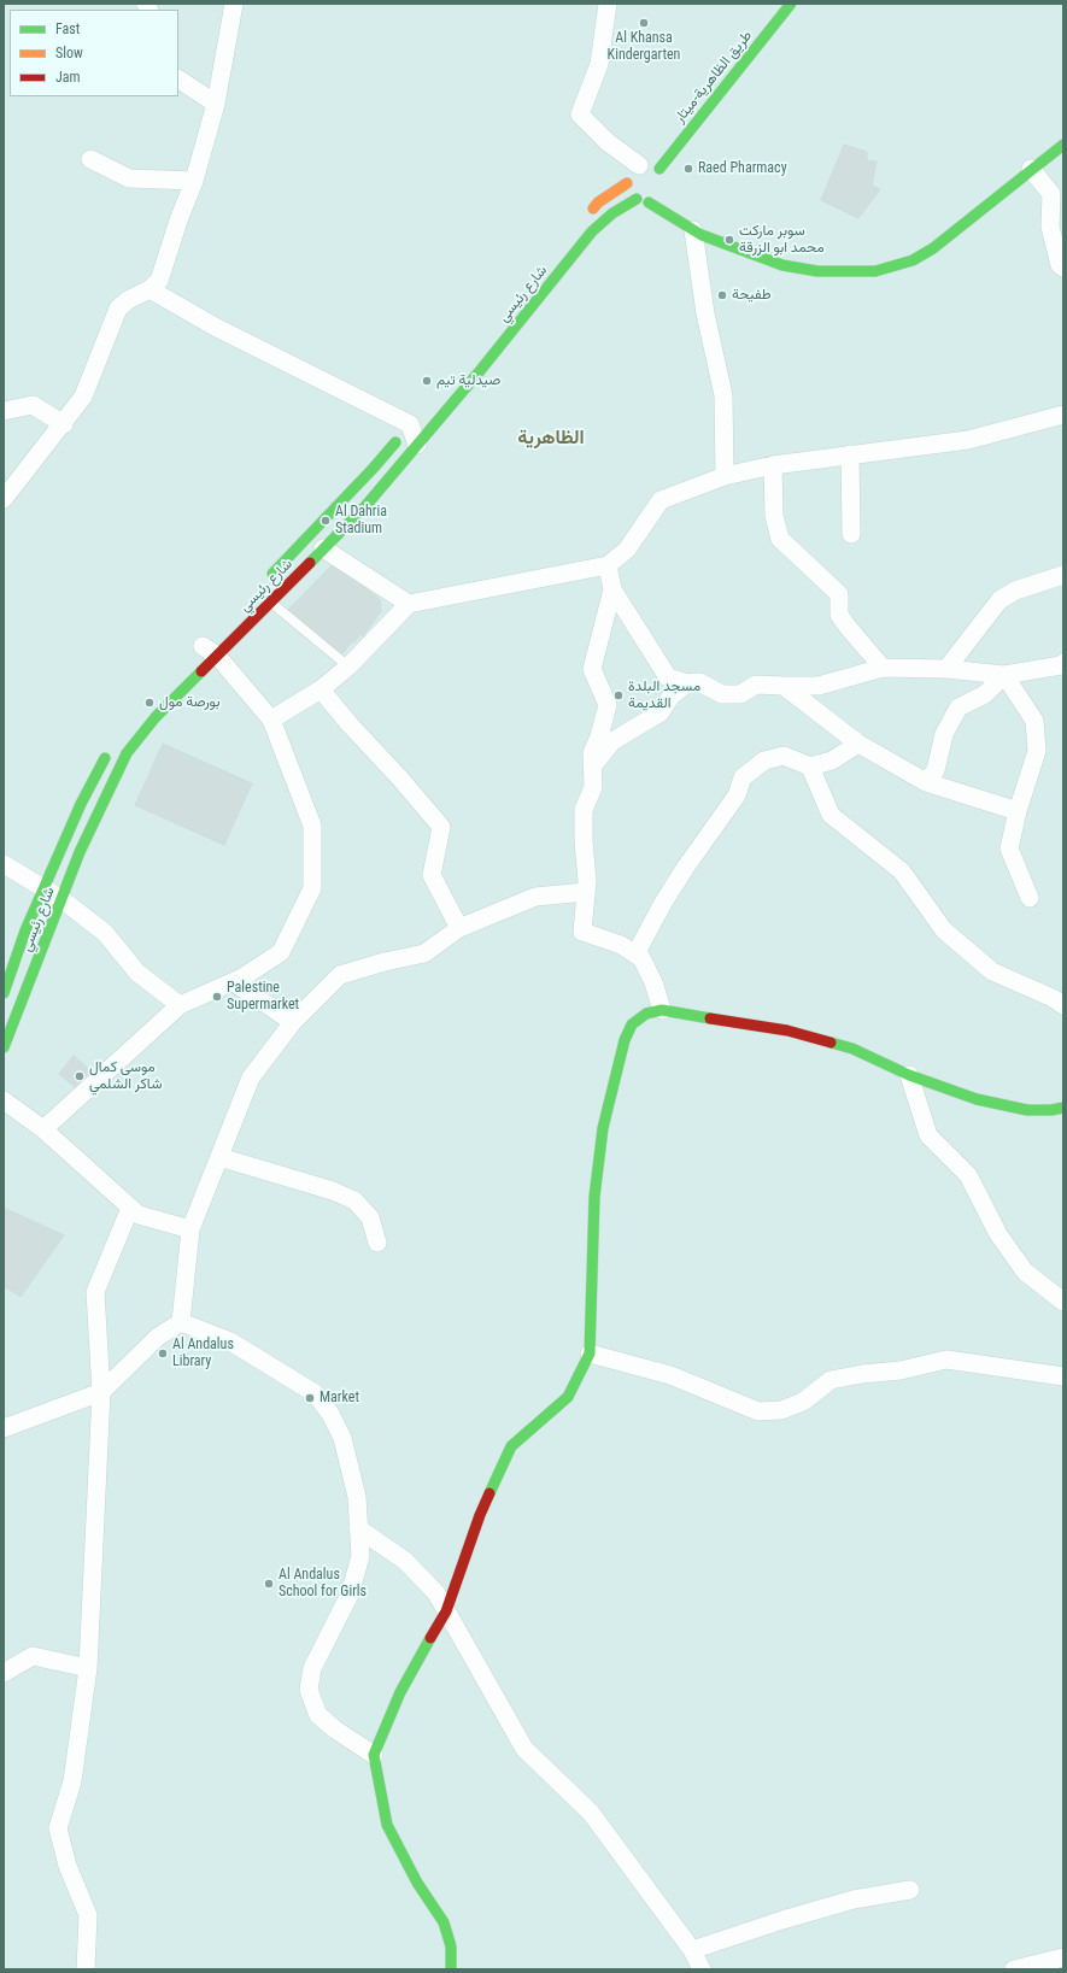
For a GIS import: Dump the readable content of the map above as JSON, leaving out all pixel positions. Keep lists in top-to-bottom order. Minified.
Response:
{"streets":{"main road":["طريق الظاهرية-ميتار","شارع رئيسي"]},"districts":["الظاهرية"],"places":["Al Khansa Kindergarten","Raed Pharmacy","سوبر ماركت محمد ابو الزرقة","طفيحة","صيدلية تيم","Al Dahria Stadium","مسجد البلدة القديمة","بورصة مول","Palestine Supermarket","موسى كمال شاكر الشلمي","Al Andalus Library","Market","Al Andalus School for Girls"],"legend":["Fast","Slow","Jam"]}
